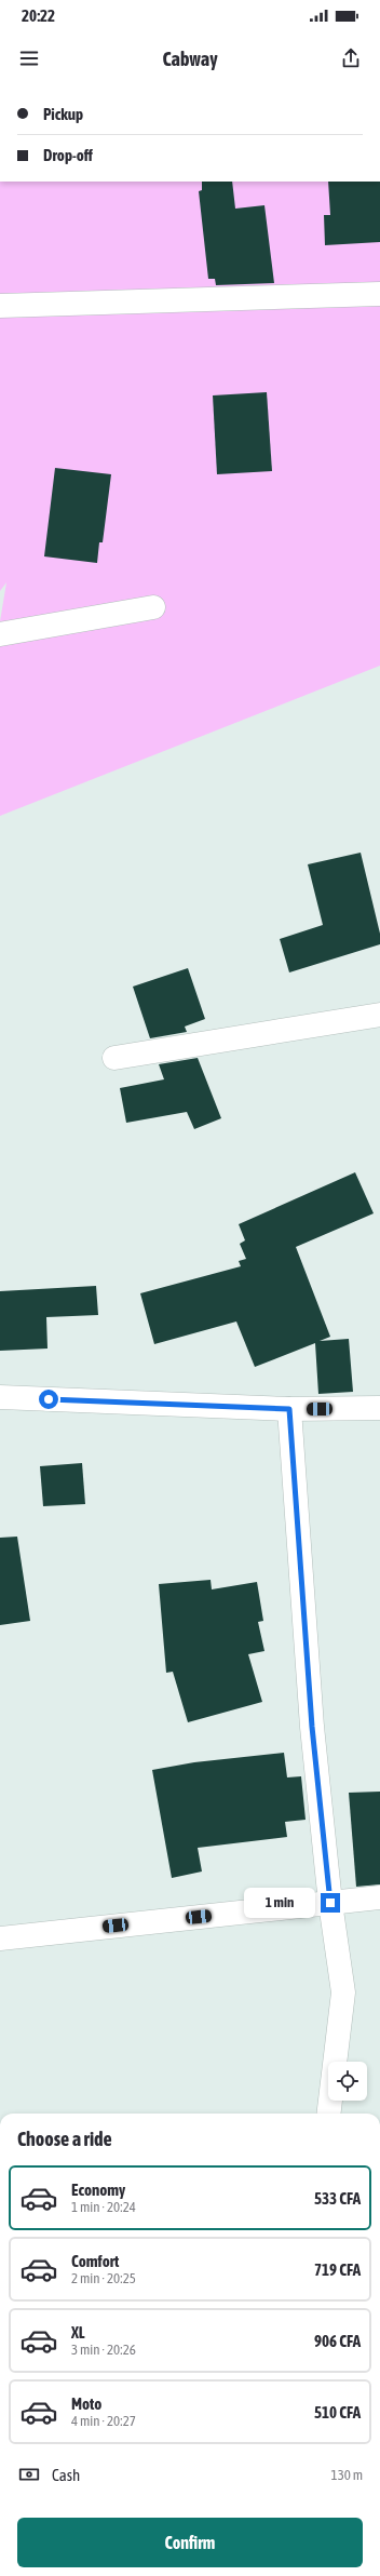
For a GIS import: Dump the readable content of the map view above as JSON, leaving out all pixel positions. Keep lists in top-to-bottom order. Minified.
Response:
{"page":{"status":"20:22","header":"Cabway","banner":["Pickup","Drop-off"],"bubble":"1 min","heading":"Choose a ride","list":[{"name":"Economy","note":"1 min · 20:24","value":"533 CFA"},{"name":"Comfort","note":"2 min · 20:25","value":"719 CFA"},{"name":"XL","note":"3 min · 20:26","value":"906 CFA"},{"name":"Moto","note":"4 min · 20:27","value":"510 CFA"}],"pay":["Cash","130 m"],"buttons":"Confirm"}}
